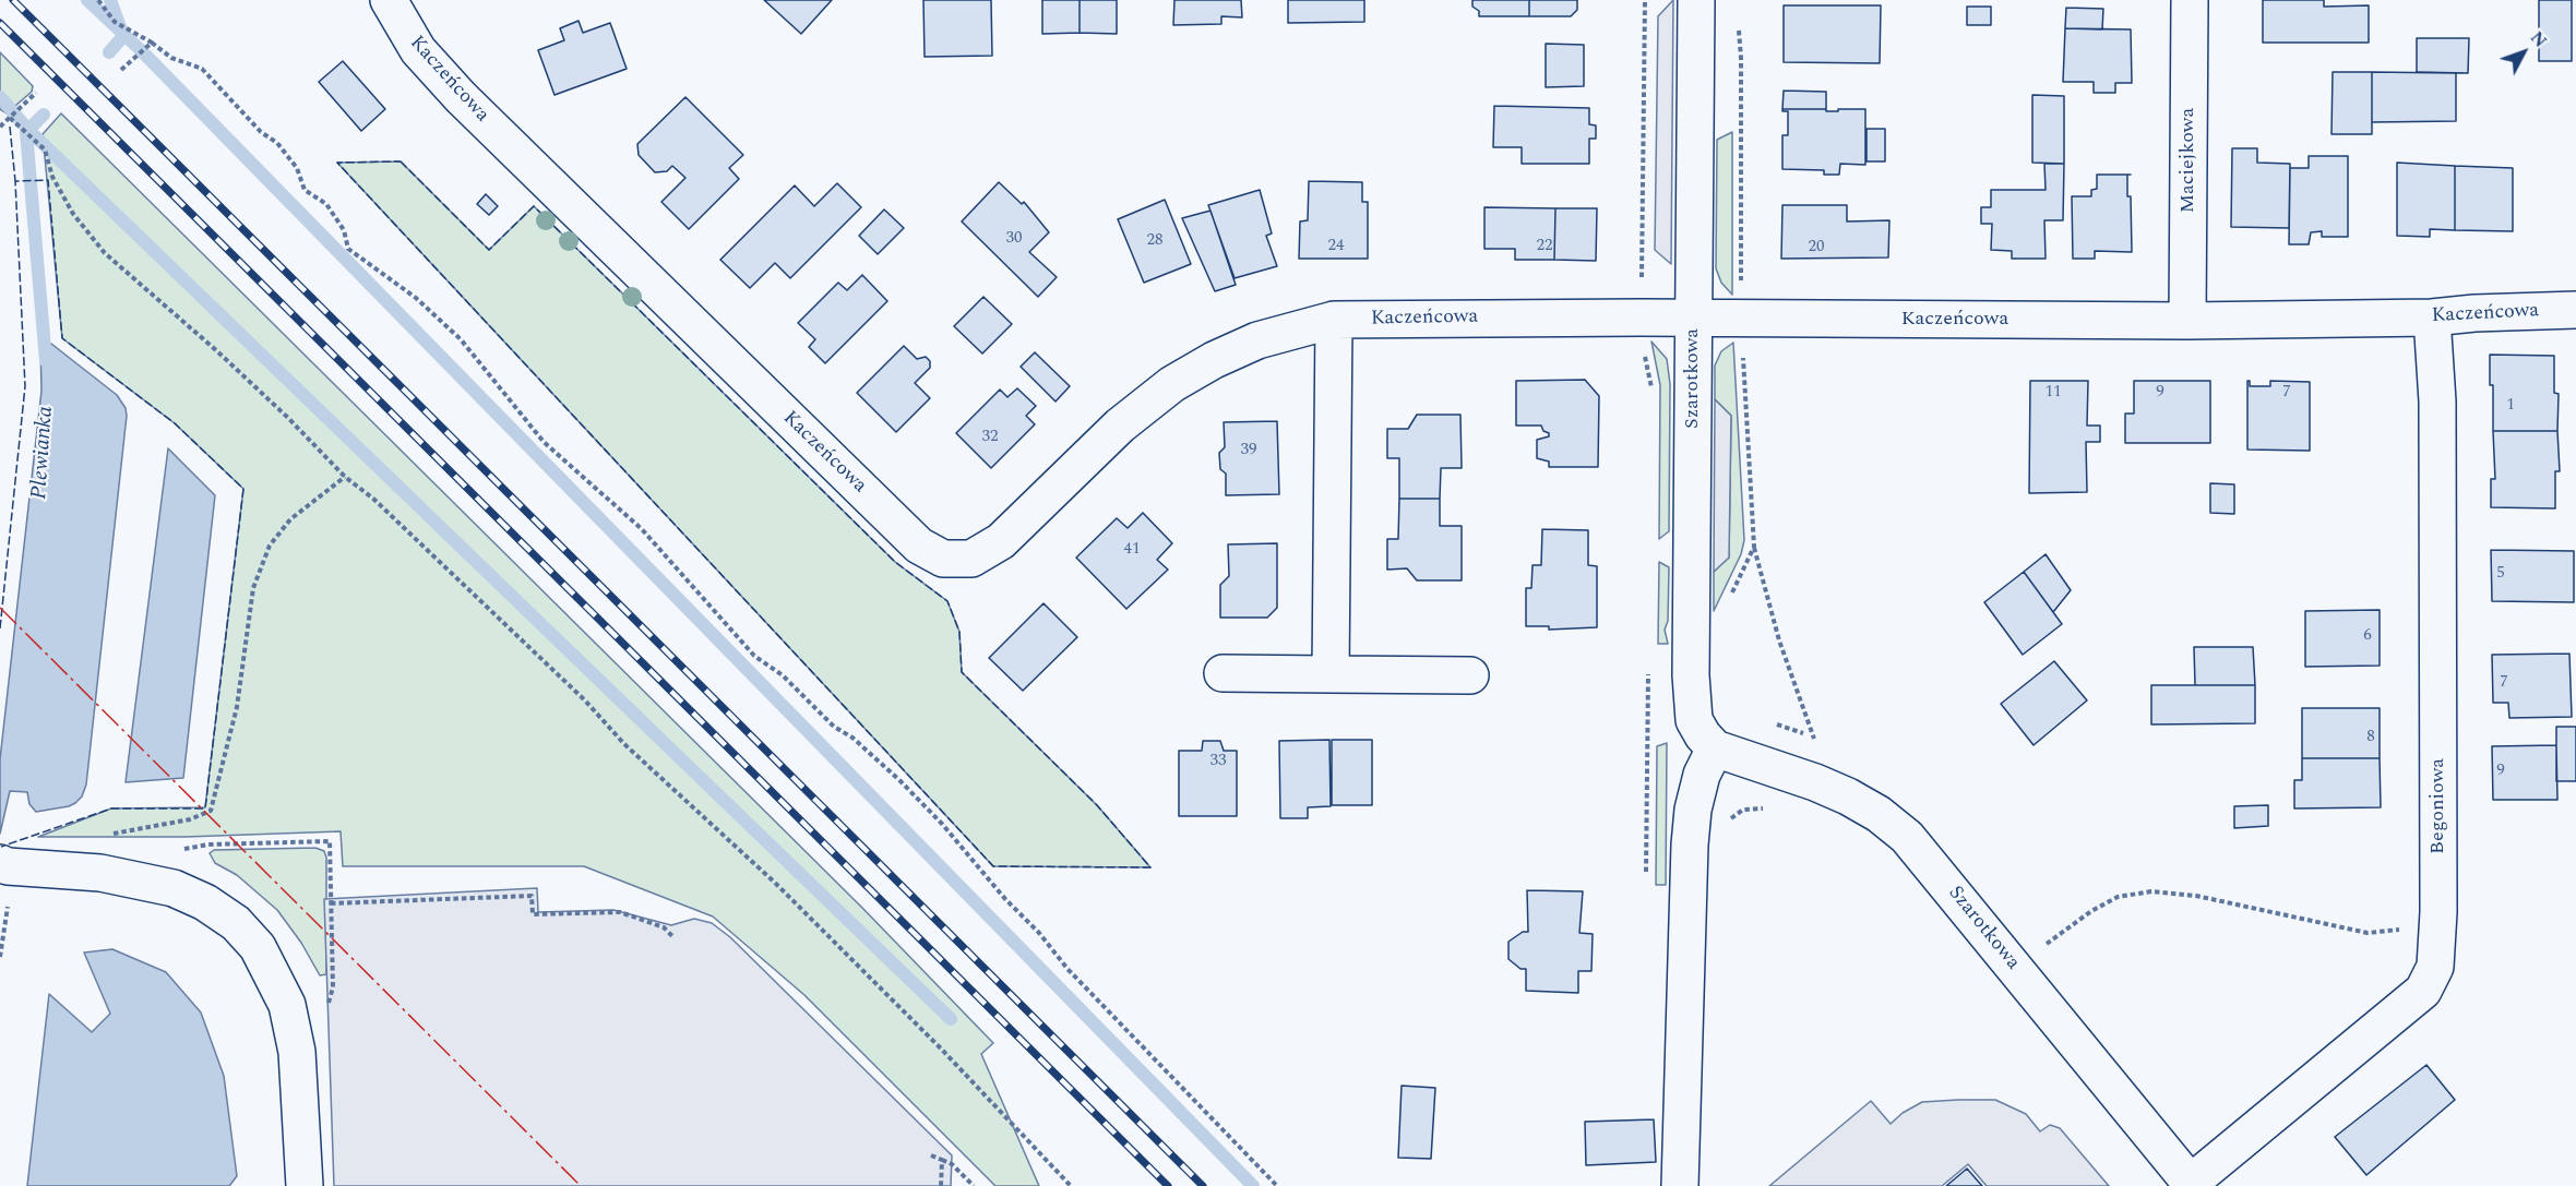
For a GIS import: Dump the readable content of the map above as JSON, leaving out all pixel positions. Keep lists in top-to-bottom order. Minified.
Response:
{"streets":{"street":["Kaczeńcowa","Maciejkowa","Szarotkowa","Begoniowa"]},"crossings":[["Kaczeńcowa","Maciejkowa"],["Kaczeńcowa","Szarotkowa"],["Kaczeńcowa","Begoniowa"],["Szarotkowa","Begoniowa"]],"water":["Plewianka"],"house_numbers":["30","28","24","22","20","11","9","7","1","32","39","41","5","6","7","8","33","9"],"north":"top right"}
